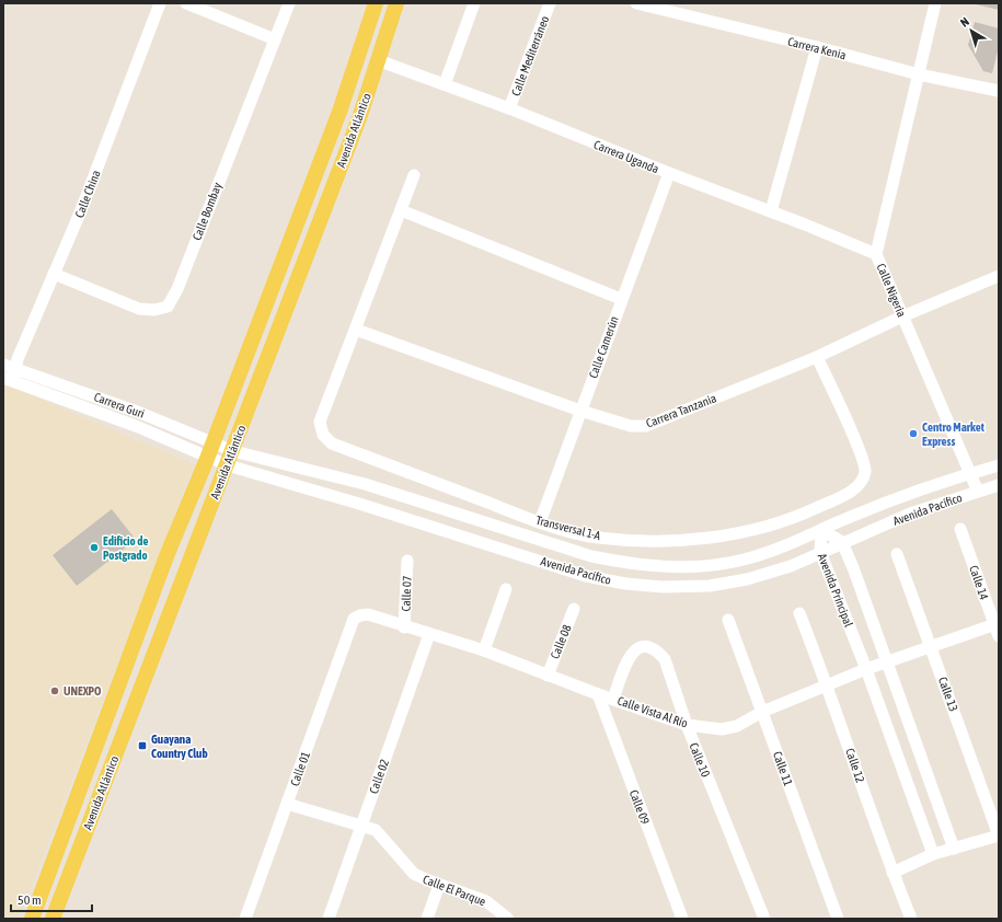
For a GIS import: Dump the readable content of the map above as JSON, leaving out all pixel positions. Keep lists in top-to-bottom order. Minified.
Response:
{"streets":{"main road":["Avenida Atlántico"],"street":["Carrera Kenia","Calle Mediterráneo","Carrera Uganda","Calle China","Calle Bombay","Calle Nigeria","Calle Camerún","Carrera Guri","Carrera Tanzania","Avenida Pacífico","Transversal 1-A","Calle 14","Avenida Principal","Calle 07","Calle 08","Calle 13","Calle Vista Al Río","Calle 10","Calle 12","Calle 01","Calle 11","Calle 02","Calle 09","Calle El Parque"]},"crossings":[["Carrera Kenia","Calle Nigeria"],["Calle Mediterráneo","Carrera Uganda"],["Avenida Atlántico","Carrera Uganda"],["Avenida Atlántico","Carrera Guri"],["Avenida Atlántico","Avenida Pacífico"],["Carrera Uganda","Calle Nigeria"],["Carrera Uganda","Calle Camerún"],["Calle China","Calle Bombay"],["Calle China","Carrera Guri"],["Calle Nigeria","Carrera Tanzania"],["Calle Nigeria","Avenida Pacífico"],["Calle Camerún","Carrera Tanzania"],["Calle Camerún","Transversal 1-A"],["Carrera Guri","Avenida Pacífico"],["Carrera Tanzania","Transversal 1-A"],["Avenida Pacífico","Avenida Principal"],["Calle 14","Calle Vista Al Río"],["Avenida Principal","Calle Vista Al Río"],["Calle 07","Calle Vista Al Río"],["Calle 08","Calle Vista Al Río"],["Calle 13","Calle Vista Al Río"],["Calle Vista Al Río","Calle 10"],["Calle Vista Al Río","Calle 12"],["Calle Vista Al Río","Calle 01"],["Calle Vista Al Río","Calle 11"],["Calle Vista Al Río","Calle 02"],["Calle Vista Al Río","Calle 09"],["Calle 01","Calle El Parque"],["Calle 02","Calle El Parque"]],"places":{"other":["Centro Market Express","Edificio de Postgrado","UNEXPO"],"transit":["Guayana Country Club"]},"scale_bar":"50 m","north":"top left"}
